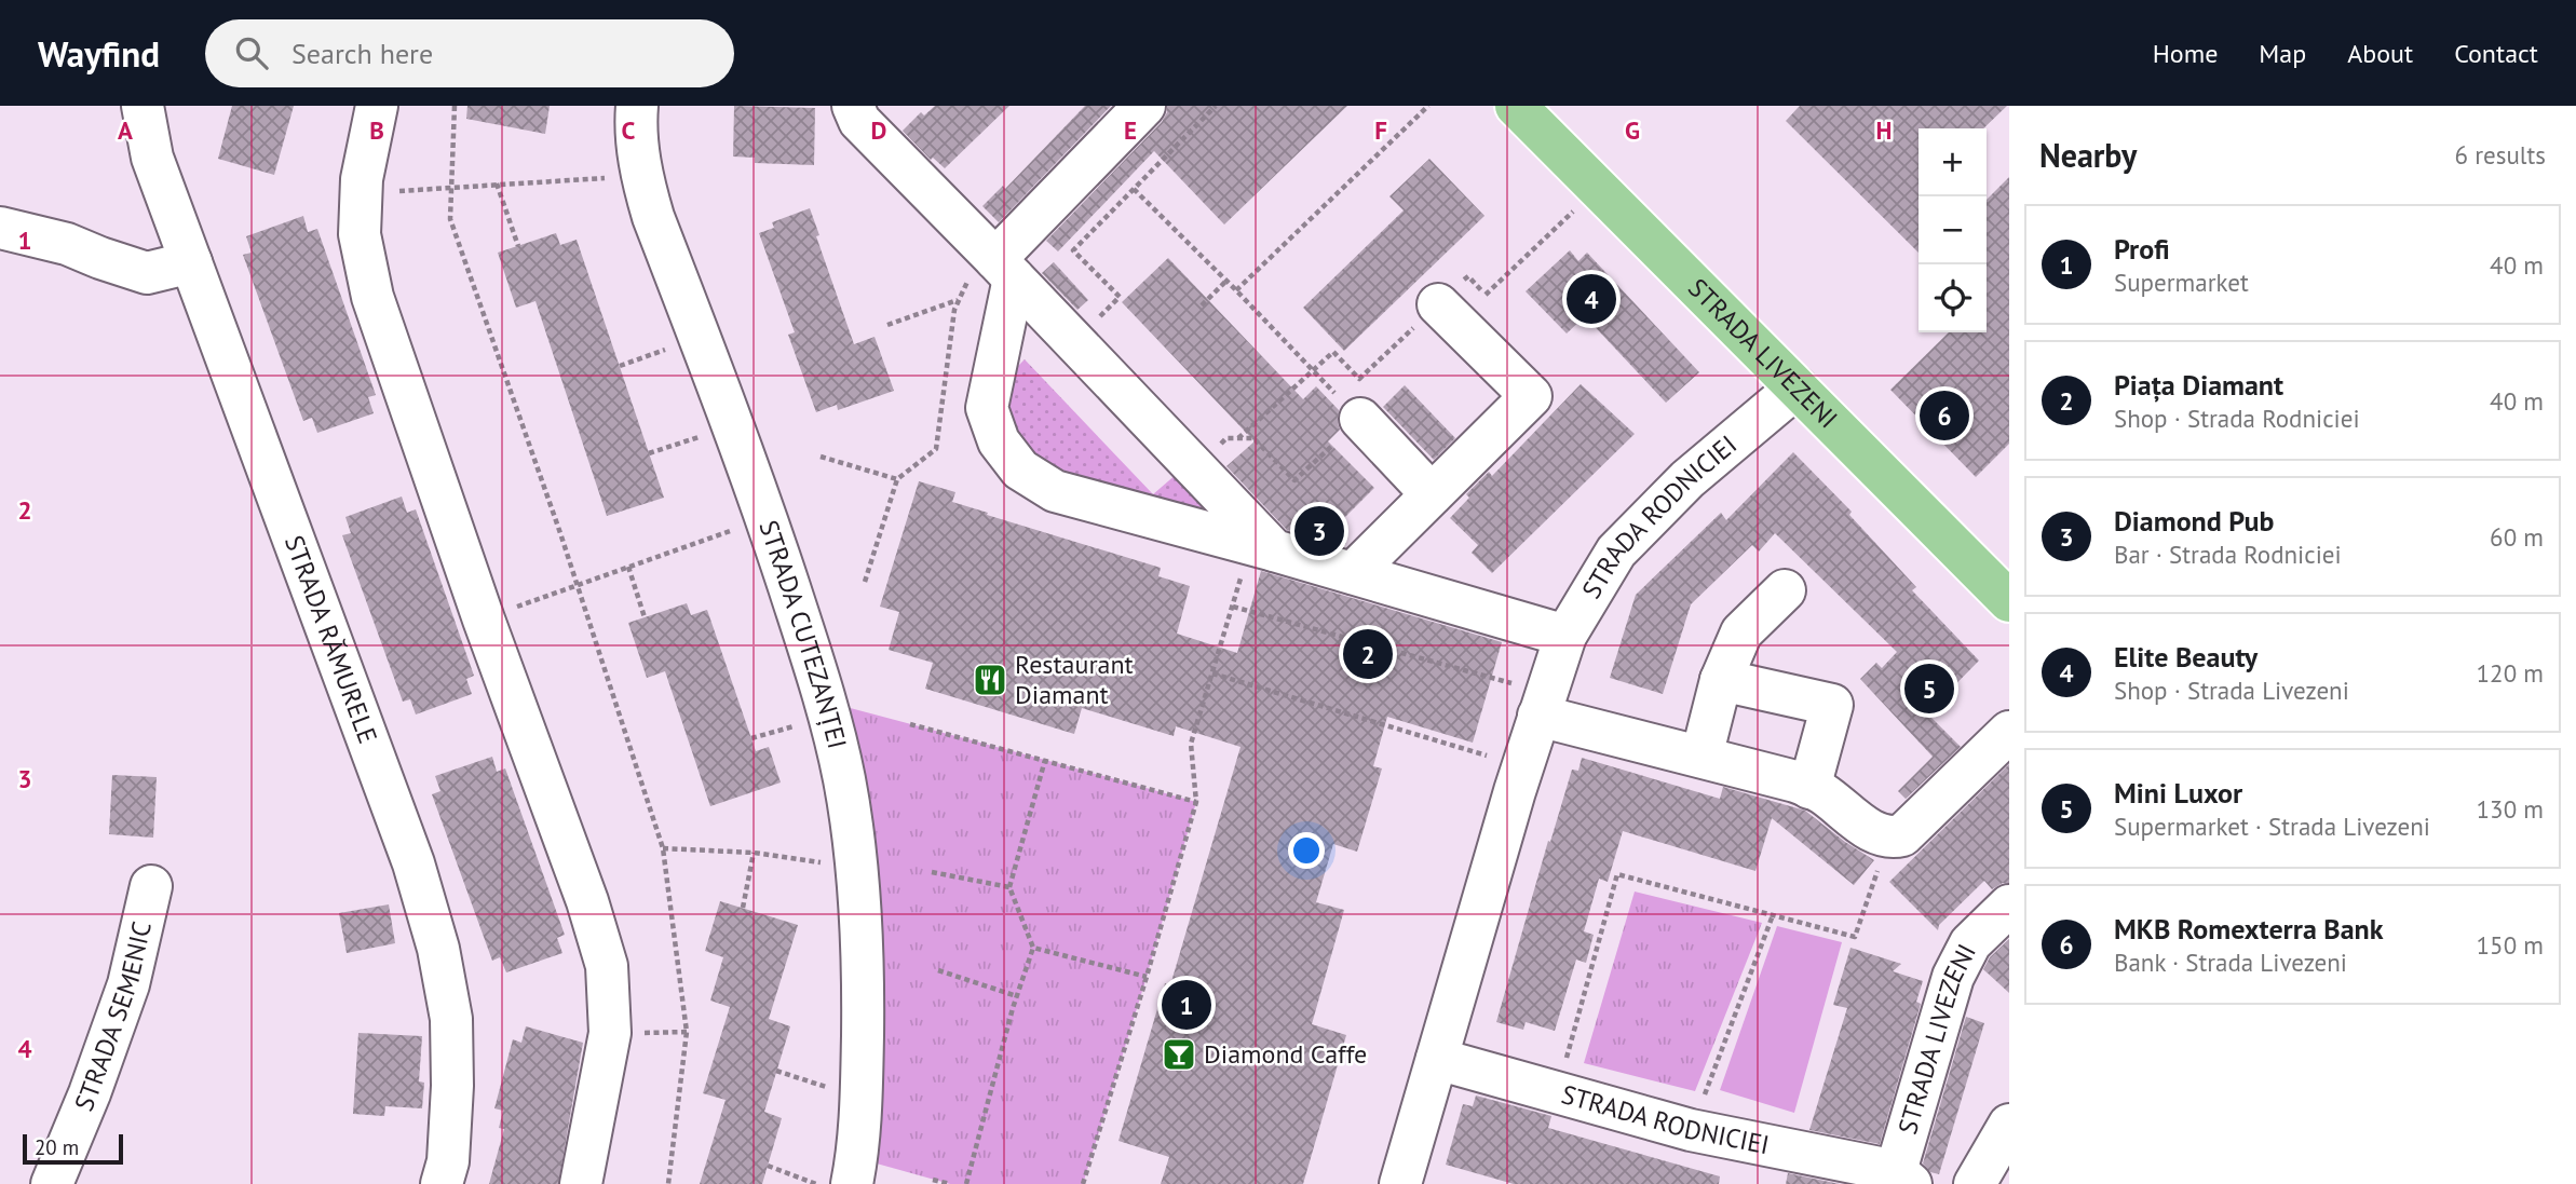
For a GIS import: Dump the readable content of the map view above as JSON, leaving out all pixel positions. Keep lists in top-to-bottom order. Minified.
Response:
{"streets":{"main road":["STRADA LIVEZENI"],"street":["STRADA RODNICIEI","STRADA CUTEZANȚEI","STRADA RĂMURELE","STRADA SEMENIC"]},"crossings":[["STRADA LIVEZENI","STRADA RODNICIEI"]],"places":{"restaurant":["Restaurant Diamant"],"bar":["Diamond Caffe"]},"scale_bar":"20 m","page":{"header":"Wayfind","search":"Search here","nav":["Home","Map","About","Contact"],"heading":["Nearby","6 results"],"map_buttons":["+","−"],"list":[{"mark":"1","name":"Profi","note":"Supermarket","value":"40 m"},{"mark":"2","name":"Piața Diamant","note":"Shop · Strada Rodniciei","value":"40 m"},{"mark":"3","name":"Diamond Pub","note":"Bar · Strada Rodniciei","value":"60 m"},{"mark":"4","name":"Elite Beauty","note":"Shop · Strada Livezeni","value":"120 m"},{"mark":"5","name":"Mini Luxor","note":"Supermarket · Strada Livezeni","value":"130 m"},{"mark":"6","name":"MKB Romexterra Bank","note":"Bank · Strada Livezeni","value":"150 m"}],"pins":["4","6","3","2","5","1"],"scale":"20 m"},"grid":{"columns":["A","B","C","D","E","F","G","H"],"rows":["1","2","3","4"]}}
